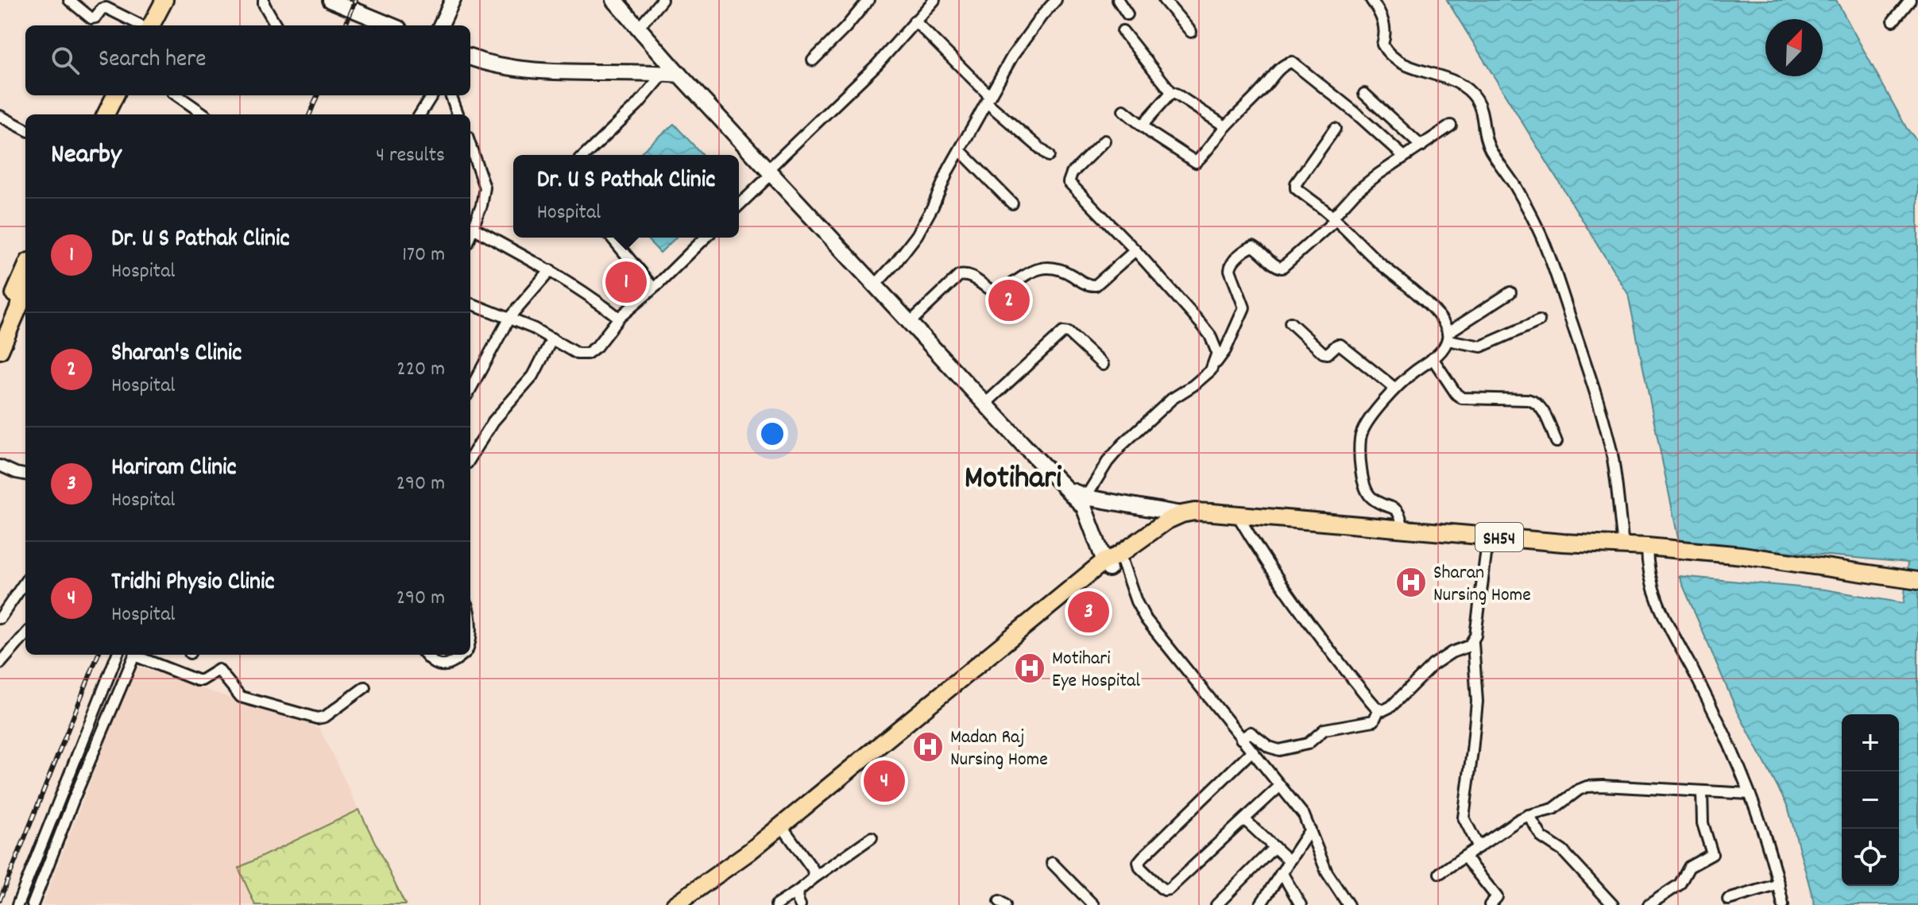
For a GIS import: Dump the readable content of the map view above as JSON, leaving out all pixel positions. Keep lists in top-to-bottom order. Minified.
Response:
{"streets":{"main road":["SH54"]},"districts":["Motihari"],"places":{"hospital":["Sharan Nursing Home","Motihari Eye Hospital","Madan Raj Nursing Home"]},"north":"top right","page":{"search":"Search here","heading":["Nearby","4 results"],"popup":["Dr. U S Pathak Clinic","Hospital"],"list":[{"mark":"1","name":"Dr. U S Pathak Clinic","note":"Hospital","value":"170 m"},{"mark":"2","name":"Sharan's Clinic","note":"Hospital","value":"220 m"},{"mark":"3","name":"Hariram Clinic","note":"Hospital","value":"290 m"},{"mark":"4","name":"Tridhi Physio Clinic","note":"Hospital","value":"290 m"}],"pins":["1","2","3","4"],"map_buttons":["+","−"]}}
